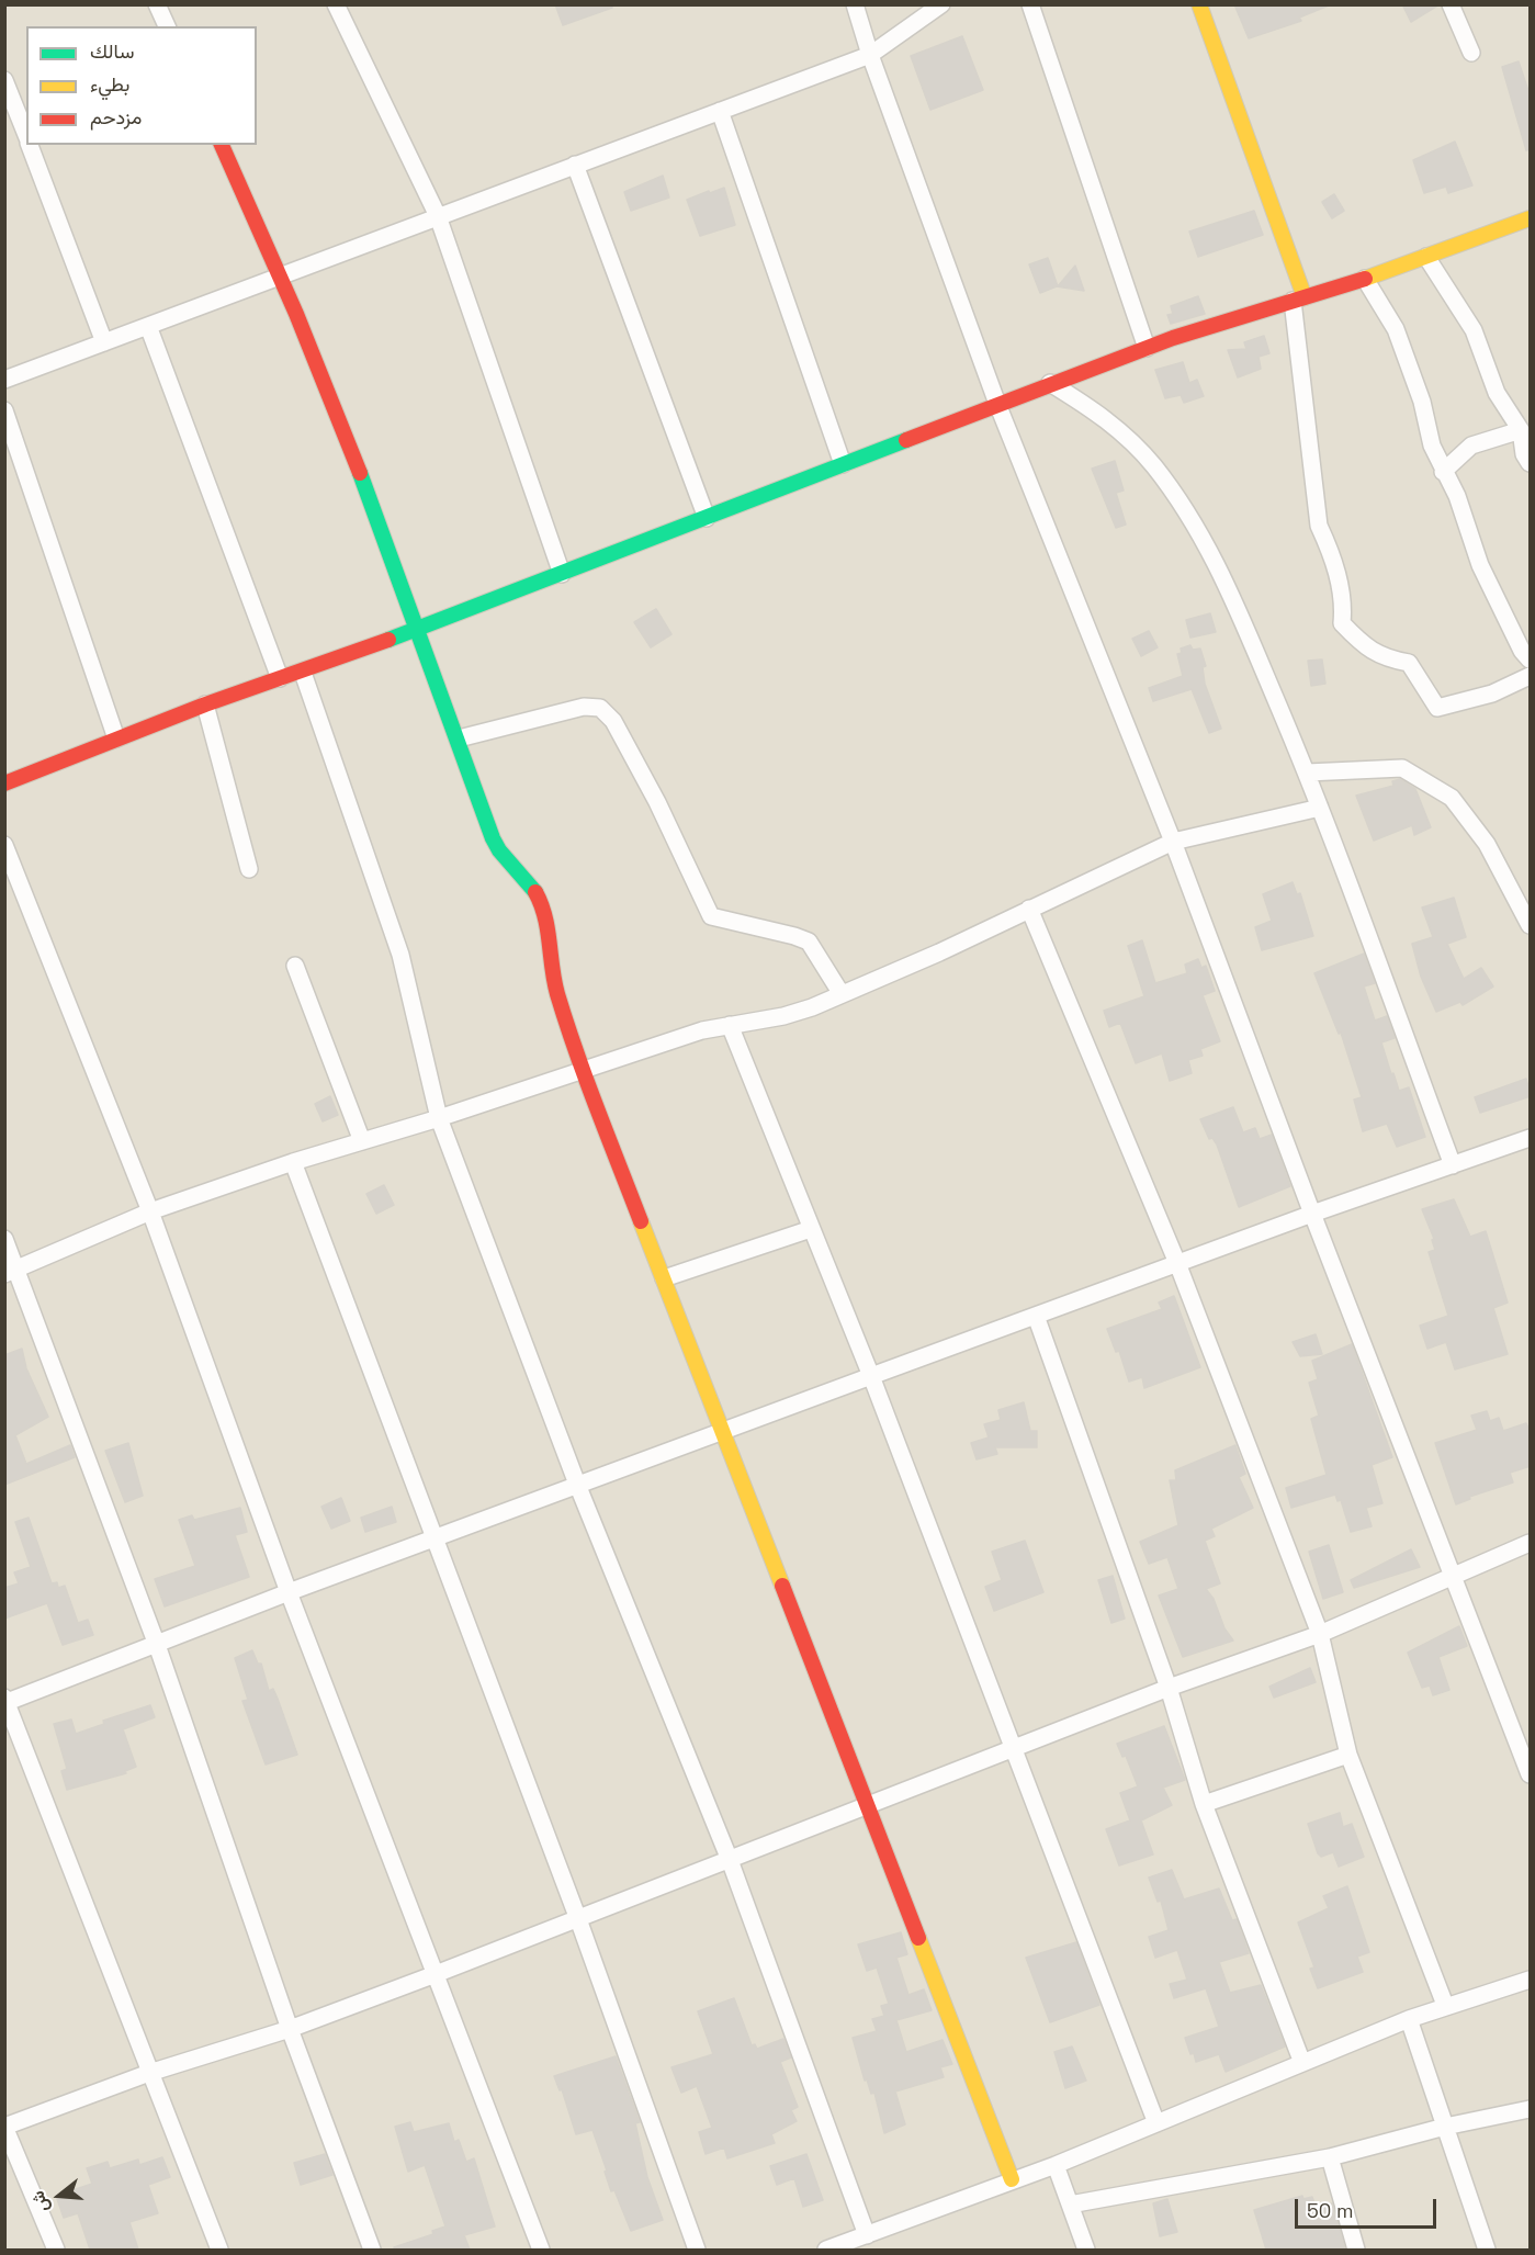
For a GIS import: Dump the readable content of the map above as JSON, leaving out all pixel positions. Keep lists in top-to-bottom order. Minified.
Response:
{"legend":["سالك","بطيء","مزدحم"],"scale_bar":"50 m","north":"left"}
